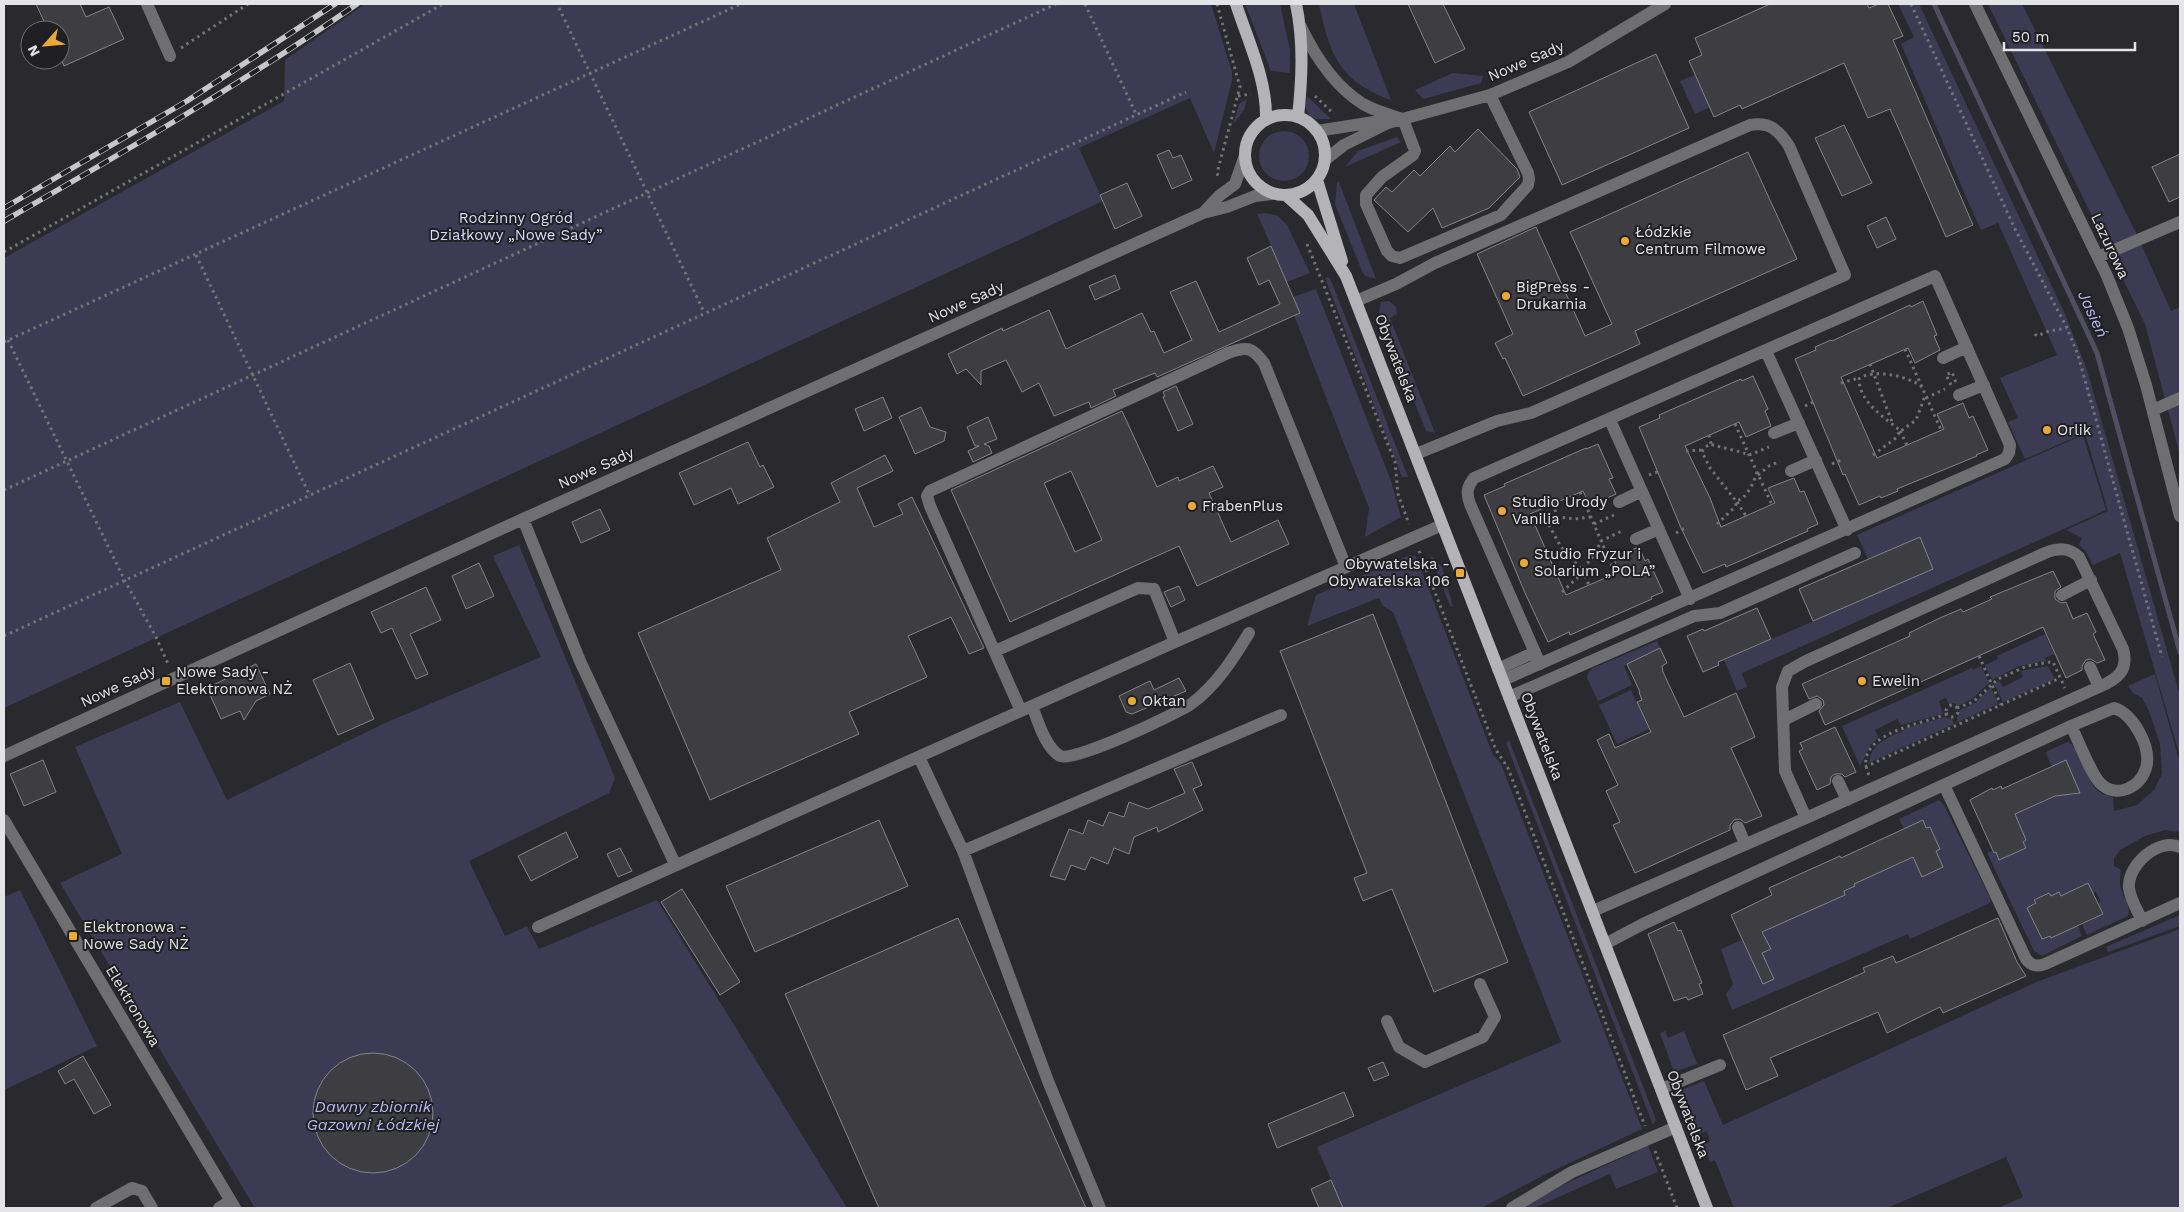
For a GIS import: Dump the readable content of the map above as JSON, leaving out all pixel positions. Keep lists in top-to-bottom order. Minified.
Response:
{"streets":{"main road":["Obywatelska"],"street":["Nowe Sady","Lazurowa","Elektronowa"]},"crossings":[["Nowe Sady","Obywatelska"]],"water":["Jasień","Dawny zbiornik Gazowni Łódzkiej"],"parks":["Rodzinny Ogród Działkowy „Nowe Sady”"],"places":{"other":["Łódzkie Centrum Filmowe","BigPress - Drukarnia","Orlik","FrabenPlus","Studio Urody Vanilia","Studio Fryzur i Solarium „POLA”","Ewelin","Oktan"],"transit":["Obywatelska - Obywatelska 106","Nowe Sady - Elektronowa NŻ","Elektronowa - Nowe Sady NŻ"]},"scale_bar":"50 m","north":"bottom left"}
